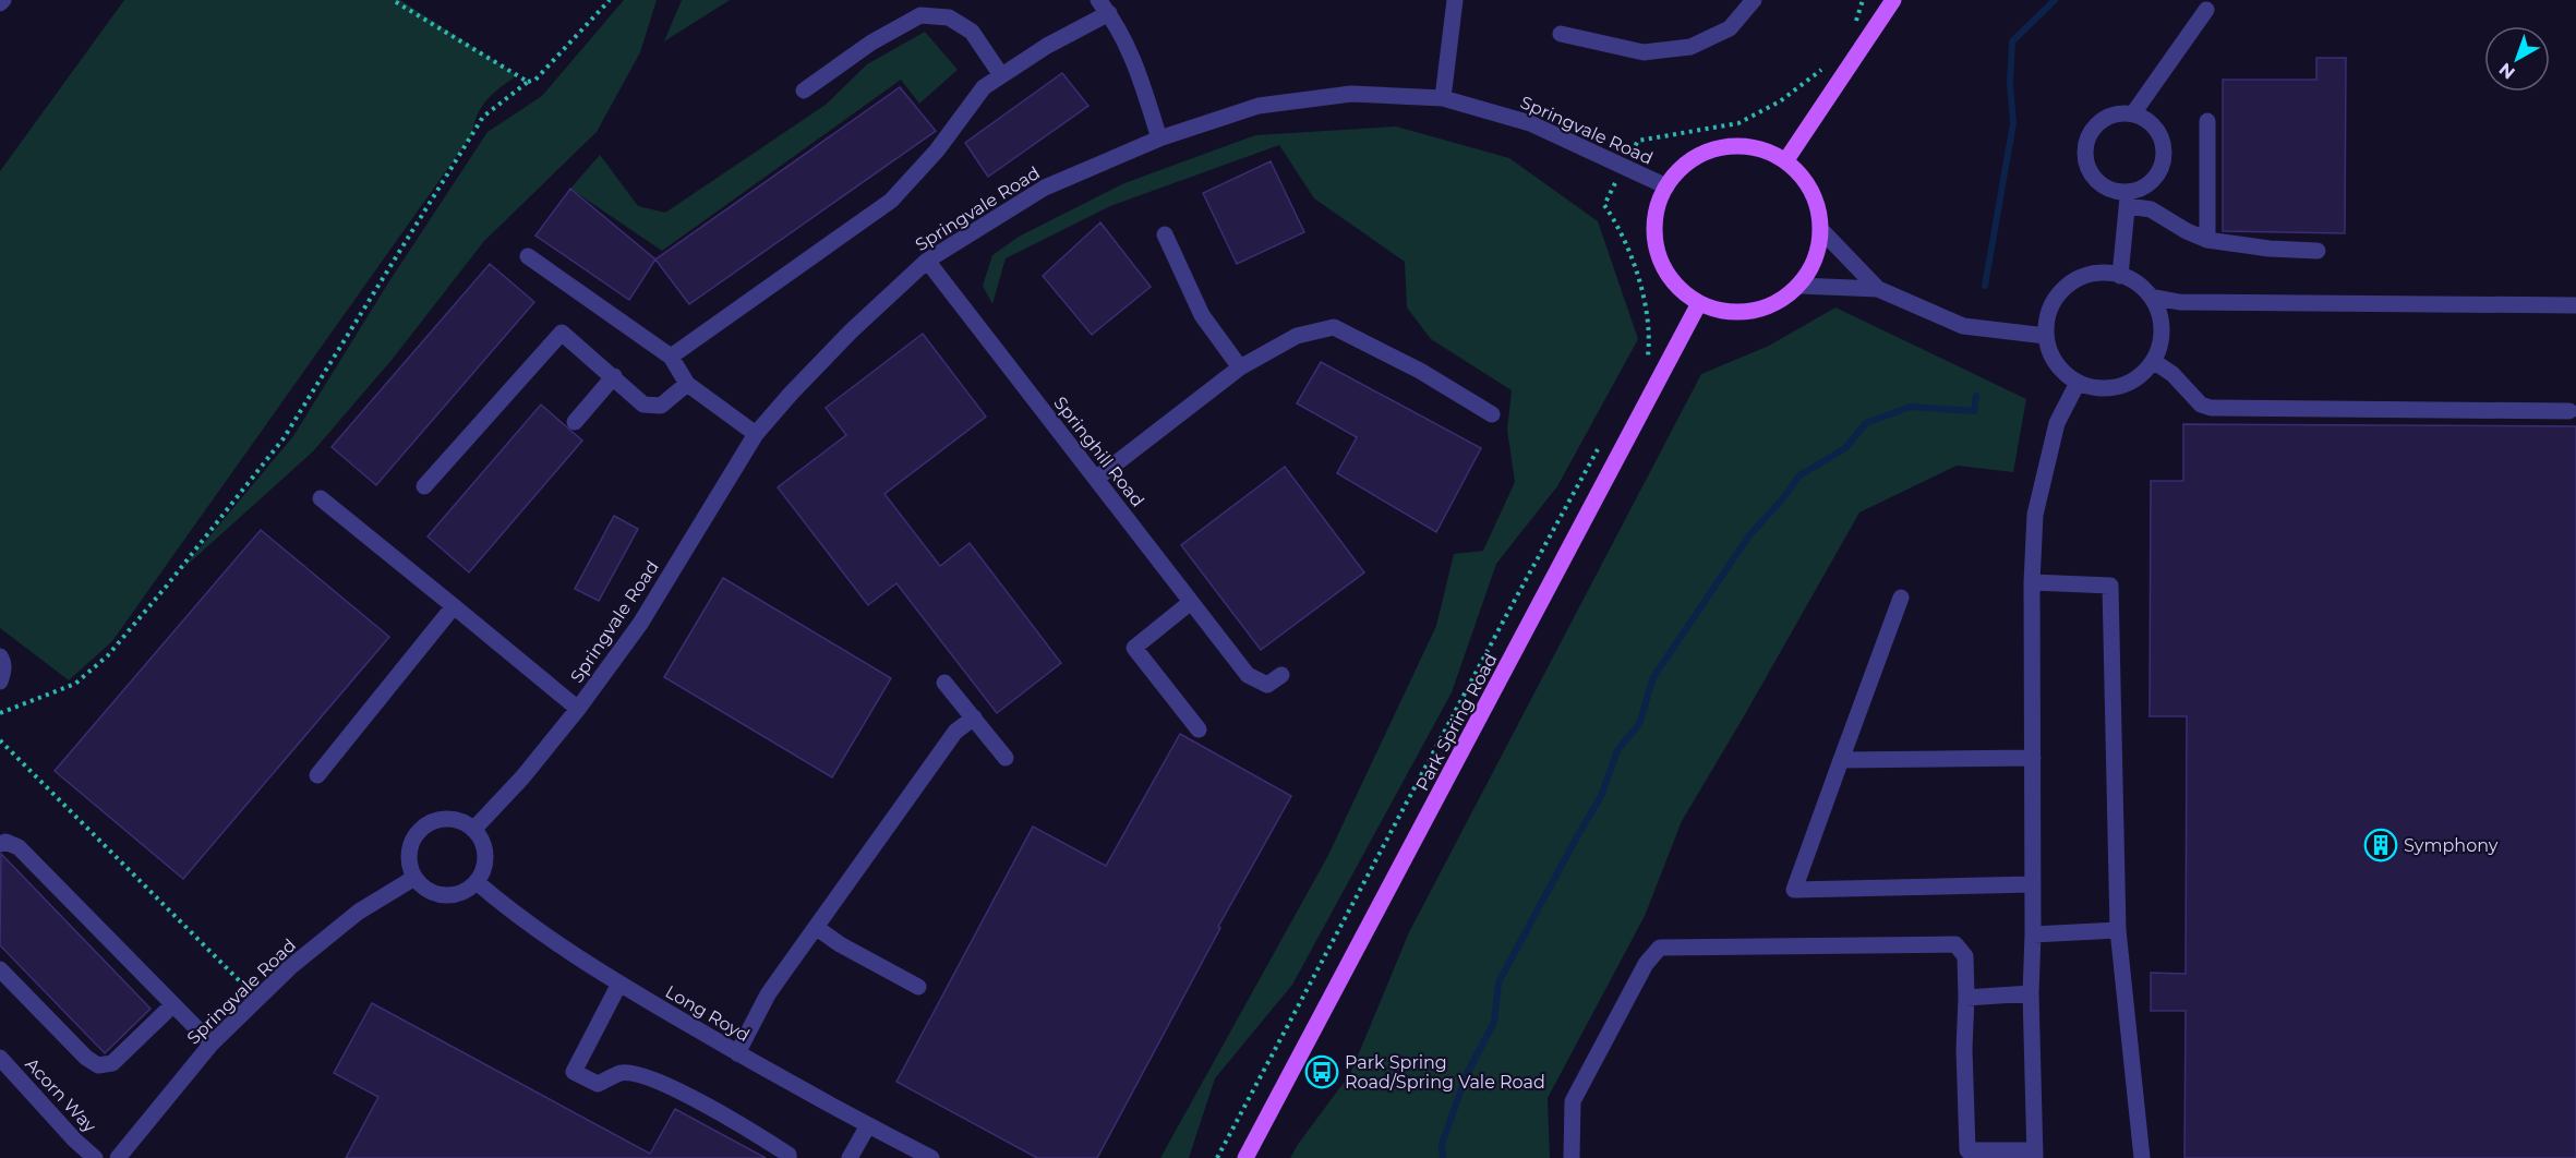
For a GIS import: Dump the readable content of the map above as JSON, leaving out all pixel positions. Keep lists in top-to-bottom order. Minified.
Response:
{"streets":{"main road":["Park Spring Road"],"street":["Springvale Road","Springhill Road","Long Royd","Acorn Way"]},"crossings":[["Springvale Road","Springhill Road"],["Springvale Road","Park Spring Road"],["Springvale Road","Long Royd"]],"places":{"building":["Symphony"],"bus stop":["Park Spring Road/Spring Vale Road"]},"north":"bottom left"}
